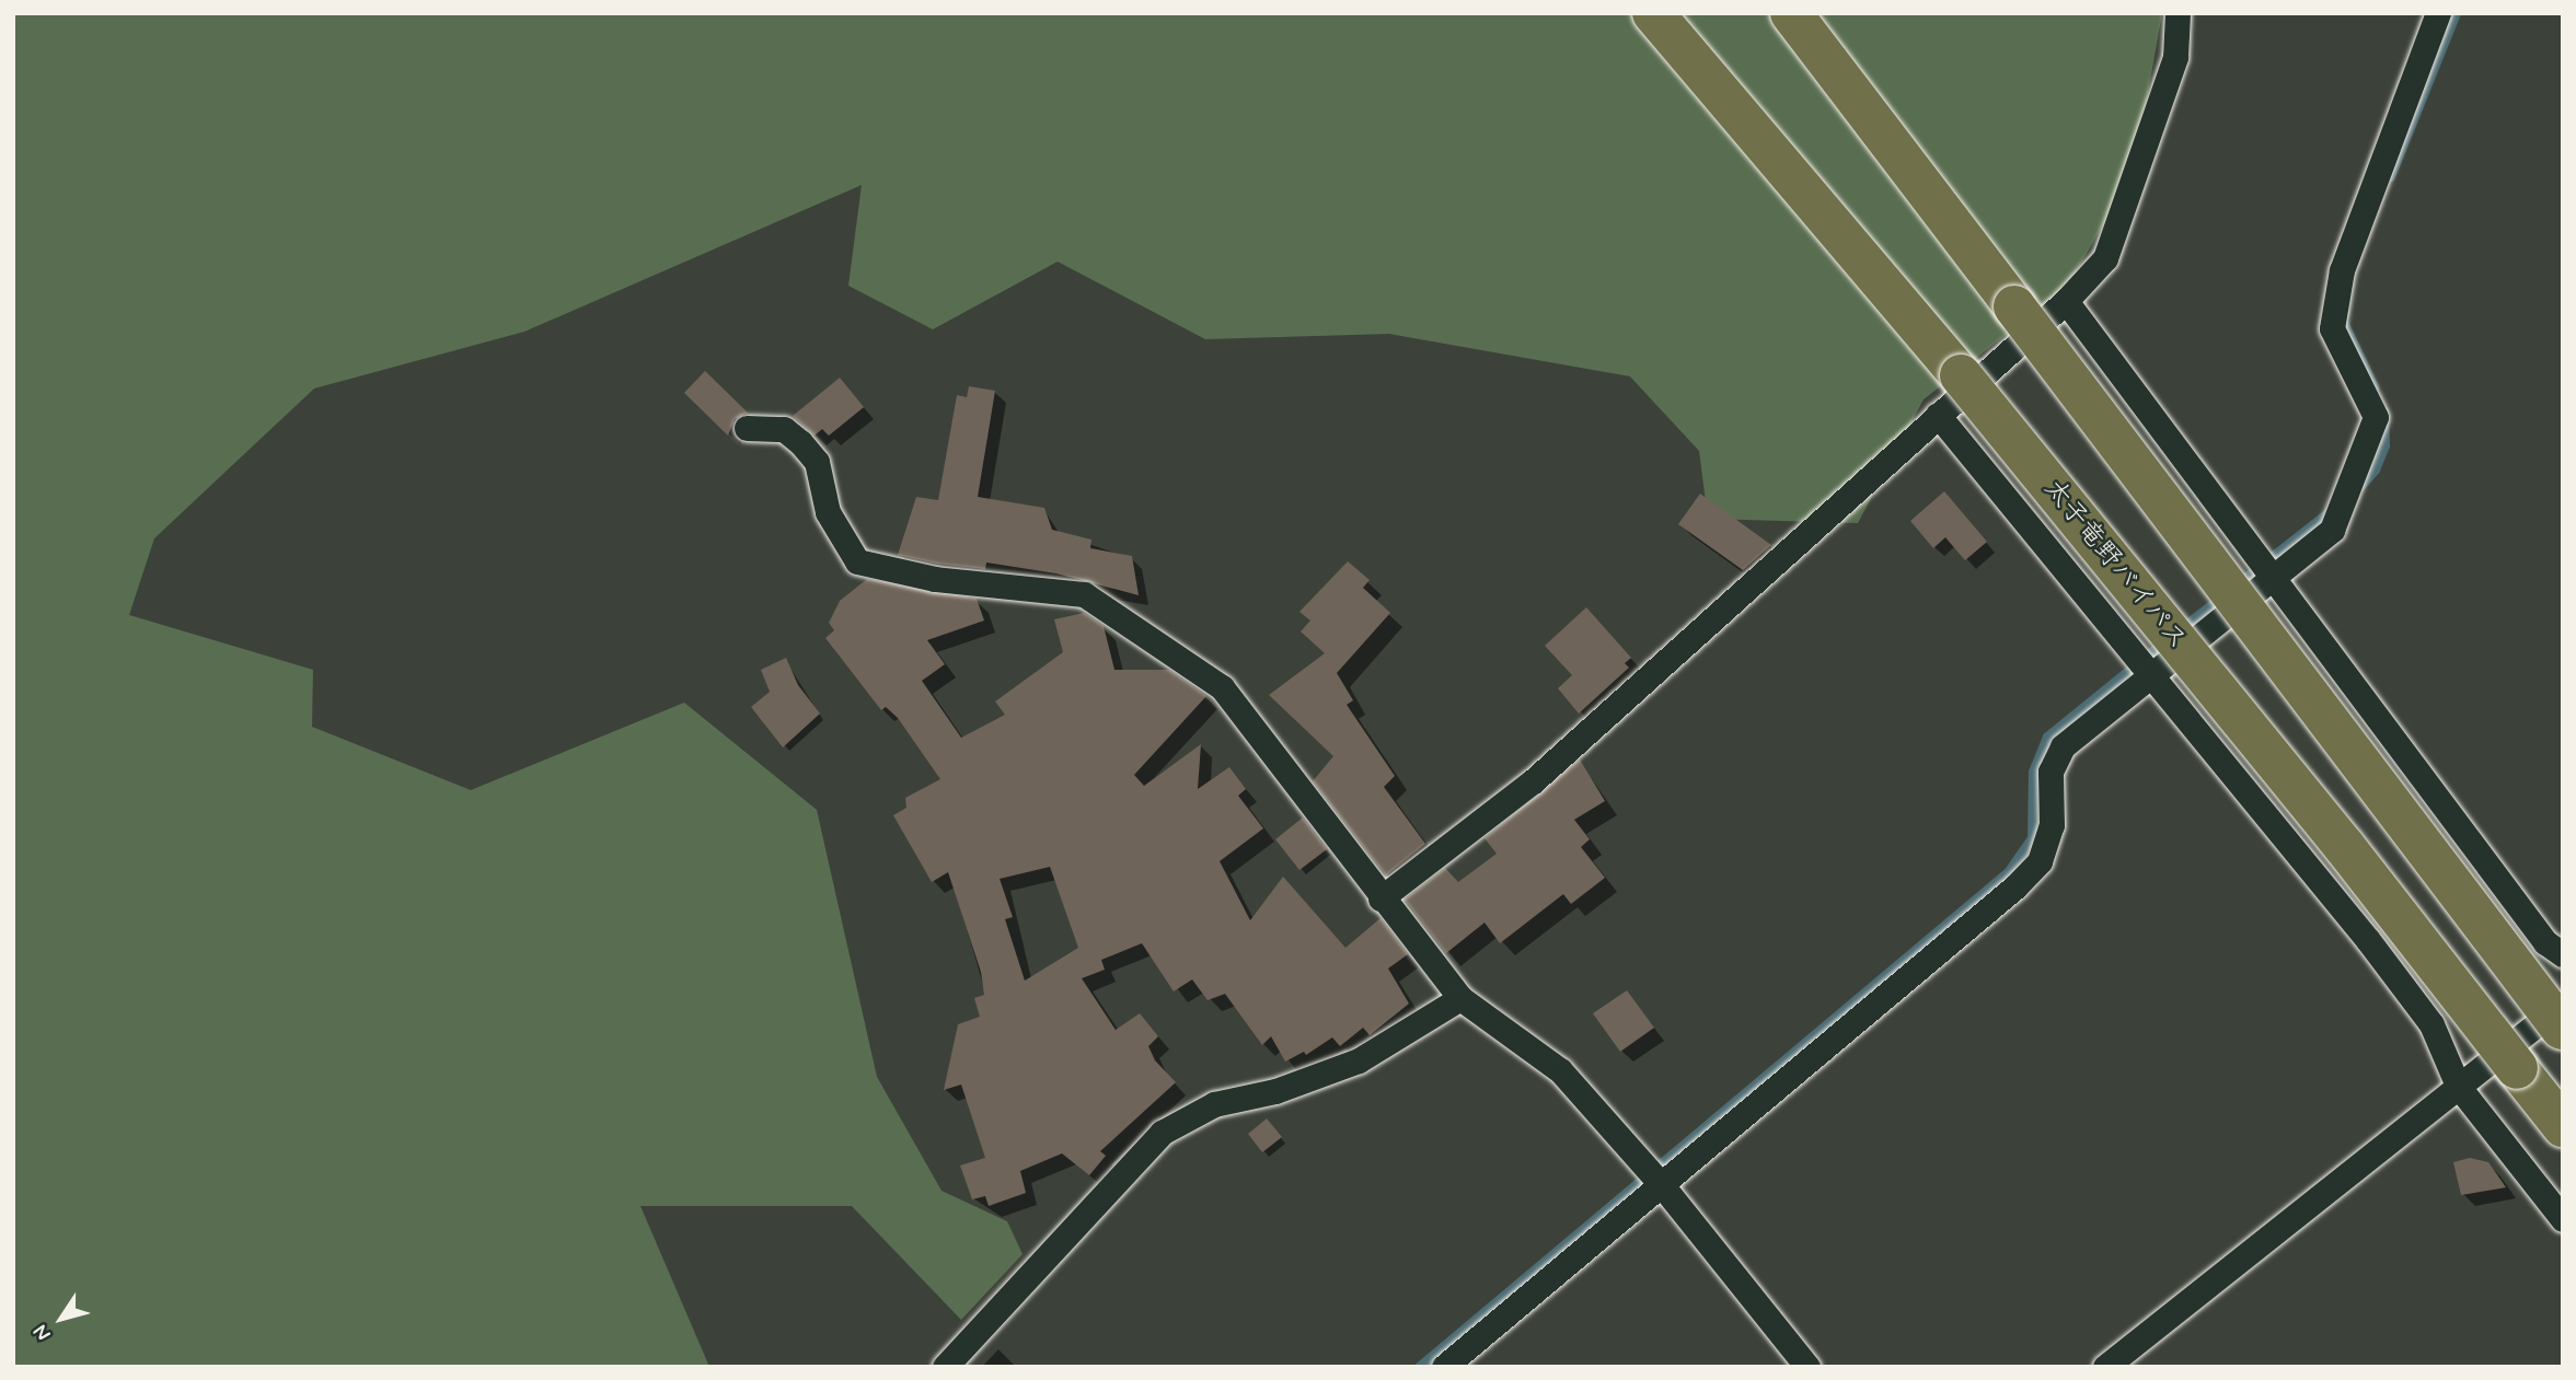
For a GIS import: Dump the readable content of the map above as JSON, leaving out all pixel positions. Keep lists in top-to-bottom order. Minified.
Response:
{"streets":{"highway":["太子竜野バイパス"]},"north":"bottom left"}
